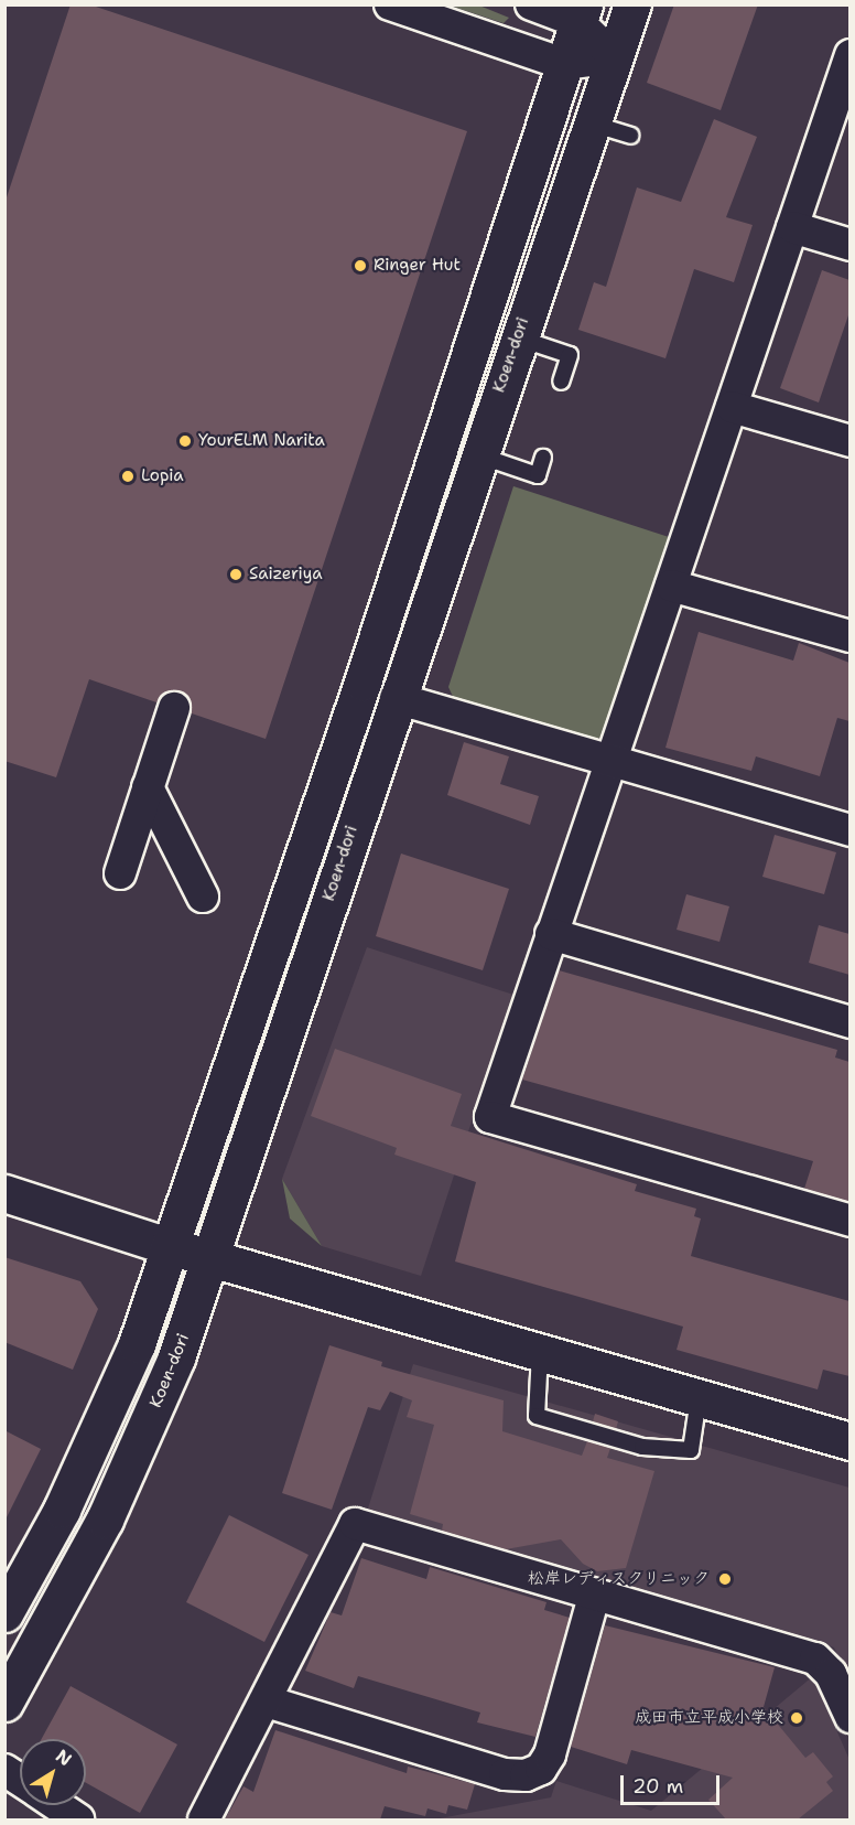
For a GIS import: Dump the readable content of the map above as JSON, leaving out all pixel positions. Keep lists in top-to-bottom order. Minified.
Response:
{"streets":{"street":["Koen-dori"]},"places":["Ringer Hut","YourELM Narita","Lopia","Saizeriya","松岸レディスクリニック","成田市立平成小学校"],"scale_bar":"20 m","north":"top right"}
